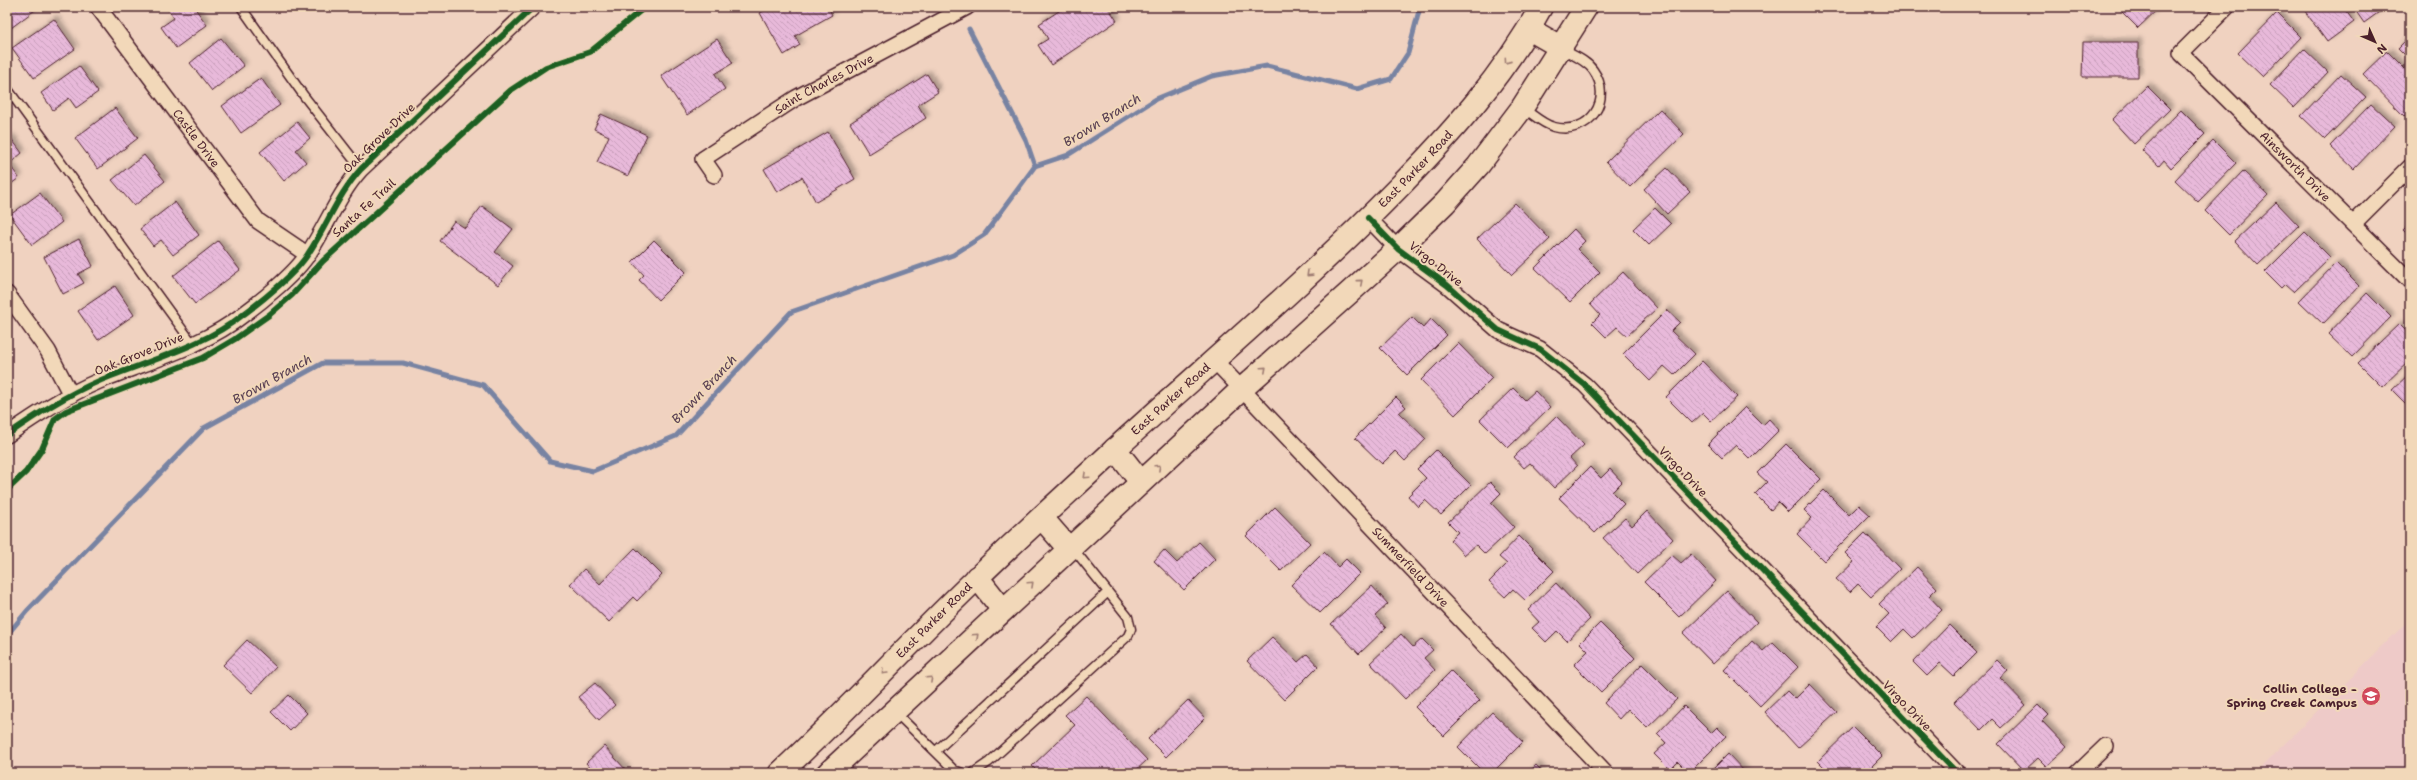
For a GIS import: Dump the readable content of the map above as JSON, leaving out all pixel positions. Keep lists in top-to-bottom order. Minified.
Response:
{"streets":{"main road":["East Parker Road"],"street":["Saint Charles Drive","Castle Drive","Oak Grove Drive","Ainsworth Drive","Virgo Drive","Summerfield Drive"],"cycle path":["Santa Fe Trail"]},"crossings":[["Castle Drive","Oak Grove Drive"],["East Parker Road","Virgo Drive"],["East Parker Road","Summerfield Drive"]],"water":["Brown Branch"],"places":{"school or university":["Collin College - Spring Creek Campus"]},"north":"bottom right"}
